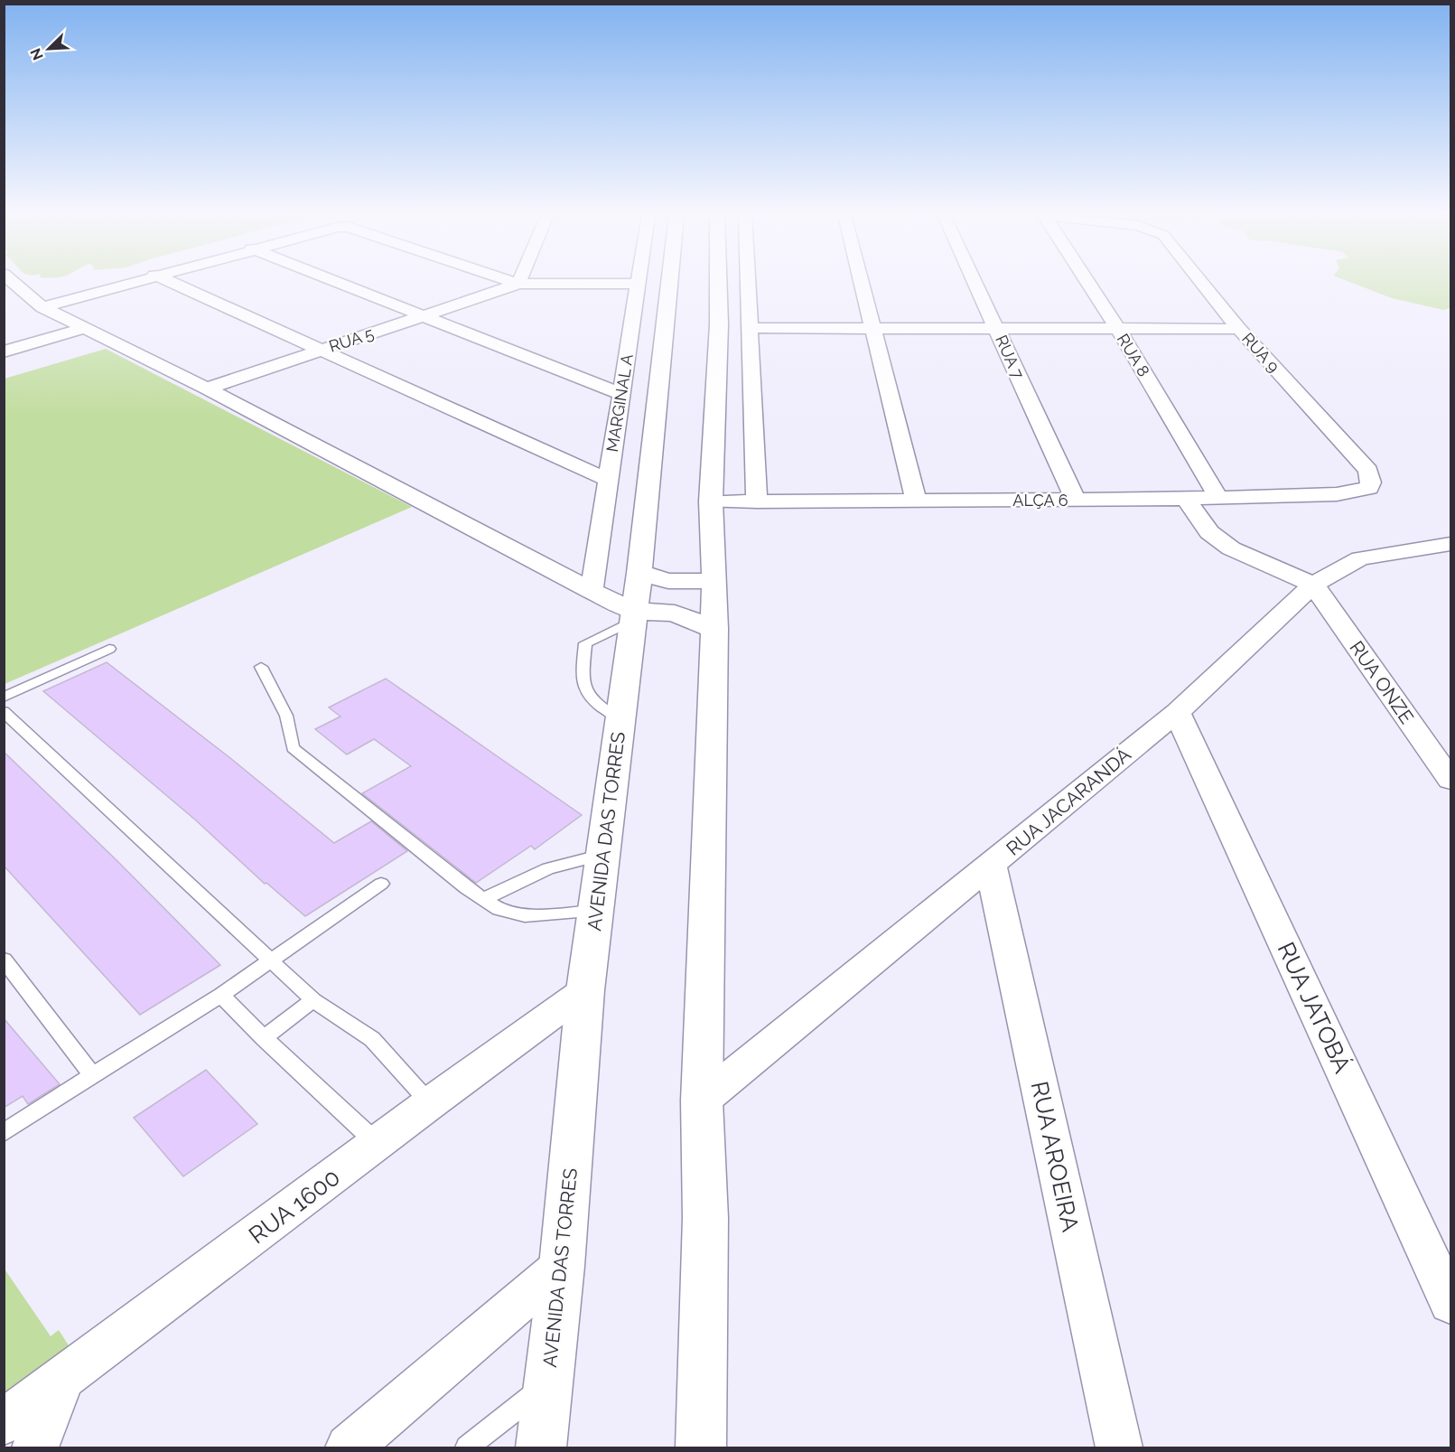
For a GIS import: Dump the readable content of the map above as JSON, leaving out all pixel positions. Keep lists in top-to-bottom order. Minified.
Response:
{"streets":{"main road":["AVENIDA DAS TORRES"],"street":["RUA 5","RUA 9","RUA 8","RUA 7","MARGINAL A","ALÇA 6","RUA ONZE","RUA JACARANDÁ","RUA JATOBÁ","RUA AROEIRA","RUA 1600"]},"crossings":[["RUA 9","ALÇA 6"],["RUA 8","ALÇA 6"],["RUA 7","ALÇA 6"],["RUA ONZE","RUA JACARANDÁ"],["RUA JACARANDÁ","RUA JATOBÁ"],["RUA JACARANDÁ","RUA AROEIRA"],["AVENIDA DAS TORRES","RUA 1600"]],"north":"bottom left"}
